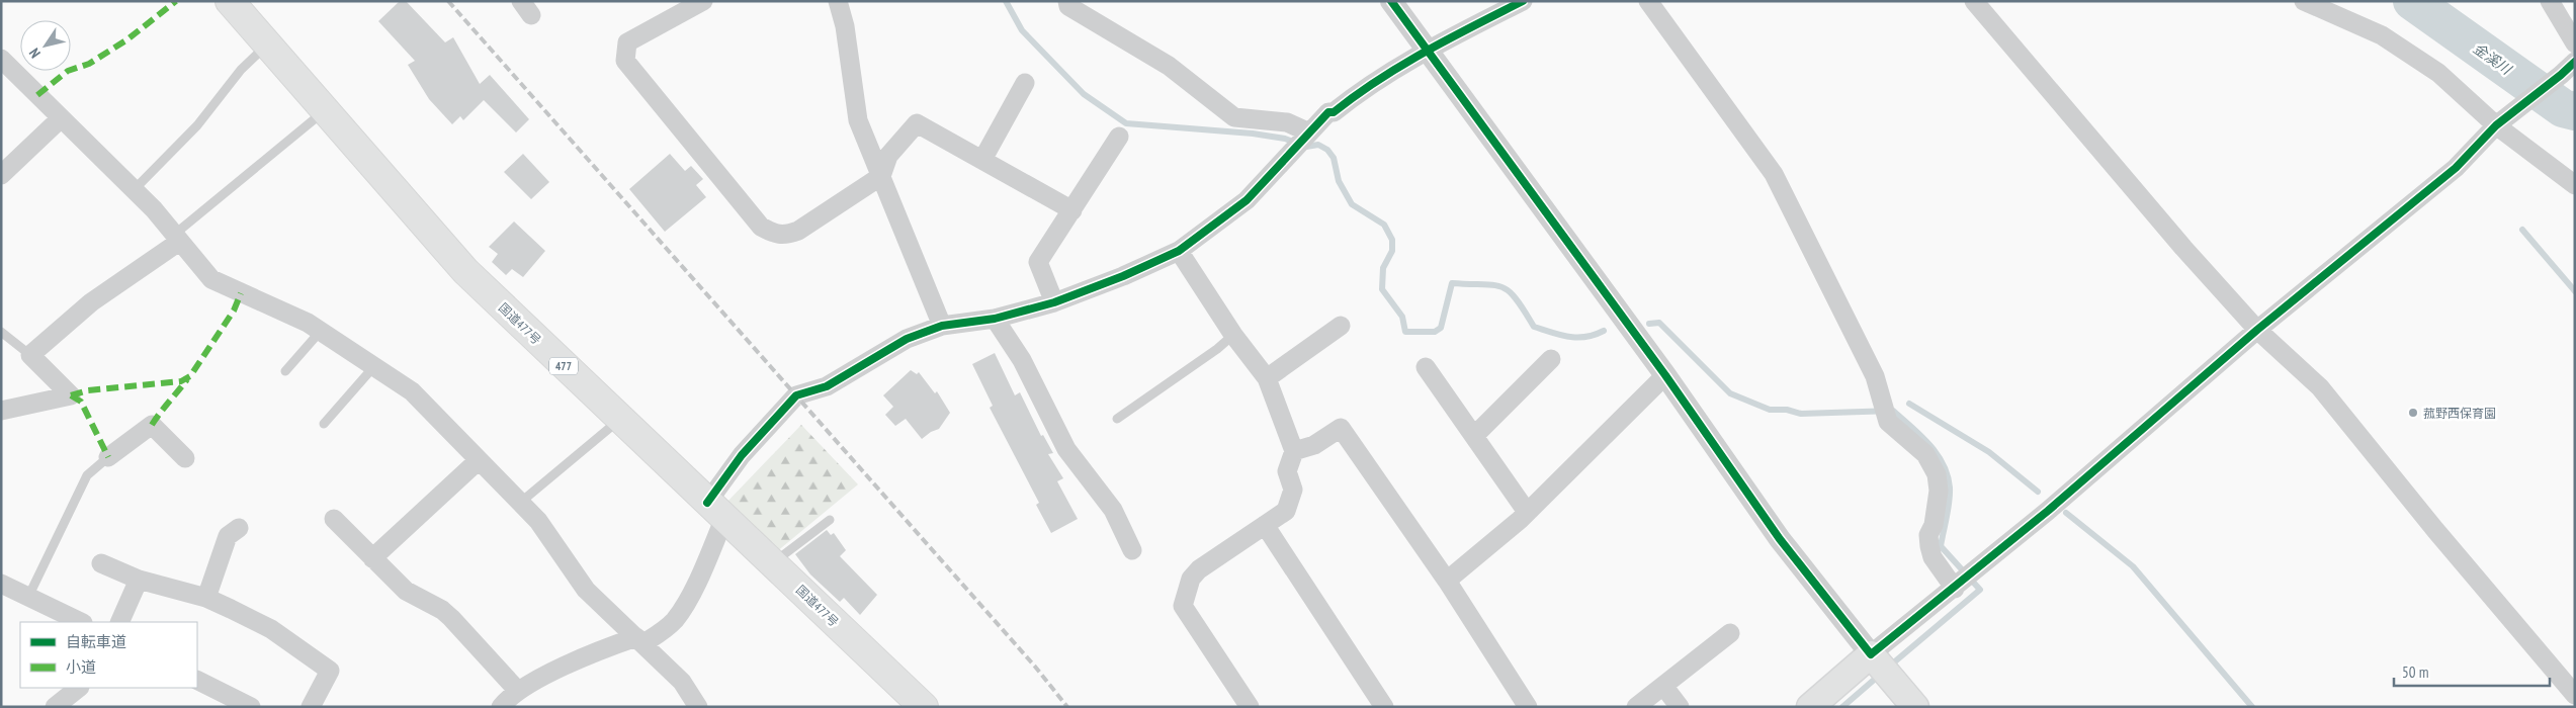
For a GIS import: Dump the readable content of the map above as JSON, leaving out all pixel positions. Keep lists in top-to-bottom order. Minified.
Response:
{"streets":{"highway":["国道477号","477"]},"water":["金溪川"],"places":["菰野西保育園"],"legend":["自転車道","小道"],"scale_bar":"50 m","north":"bottom left"}
